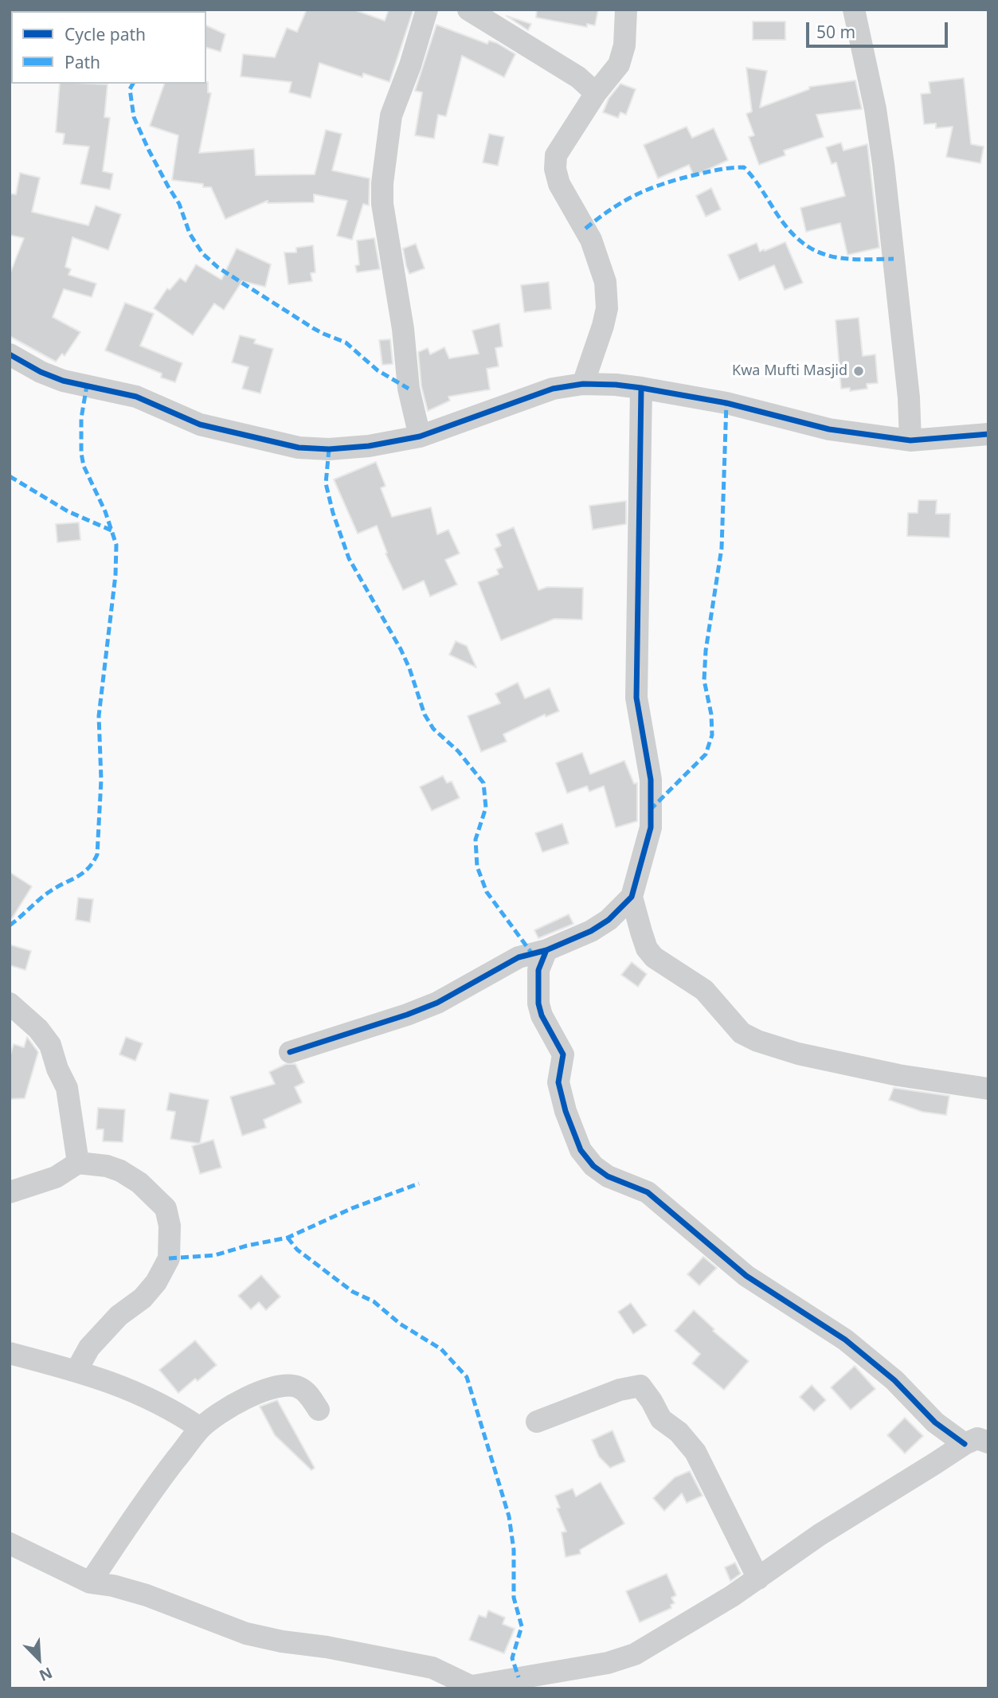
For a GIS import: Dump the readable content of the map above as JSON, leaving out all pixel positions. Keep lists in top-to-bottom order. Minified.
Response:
{"places":["Kwa Mufti Masjid"],"legend":["Cycle path","Path"],"scale_bar":"50 m","north":"bottom right"}
